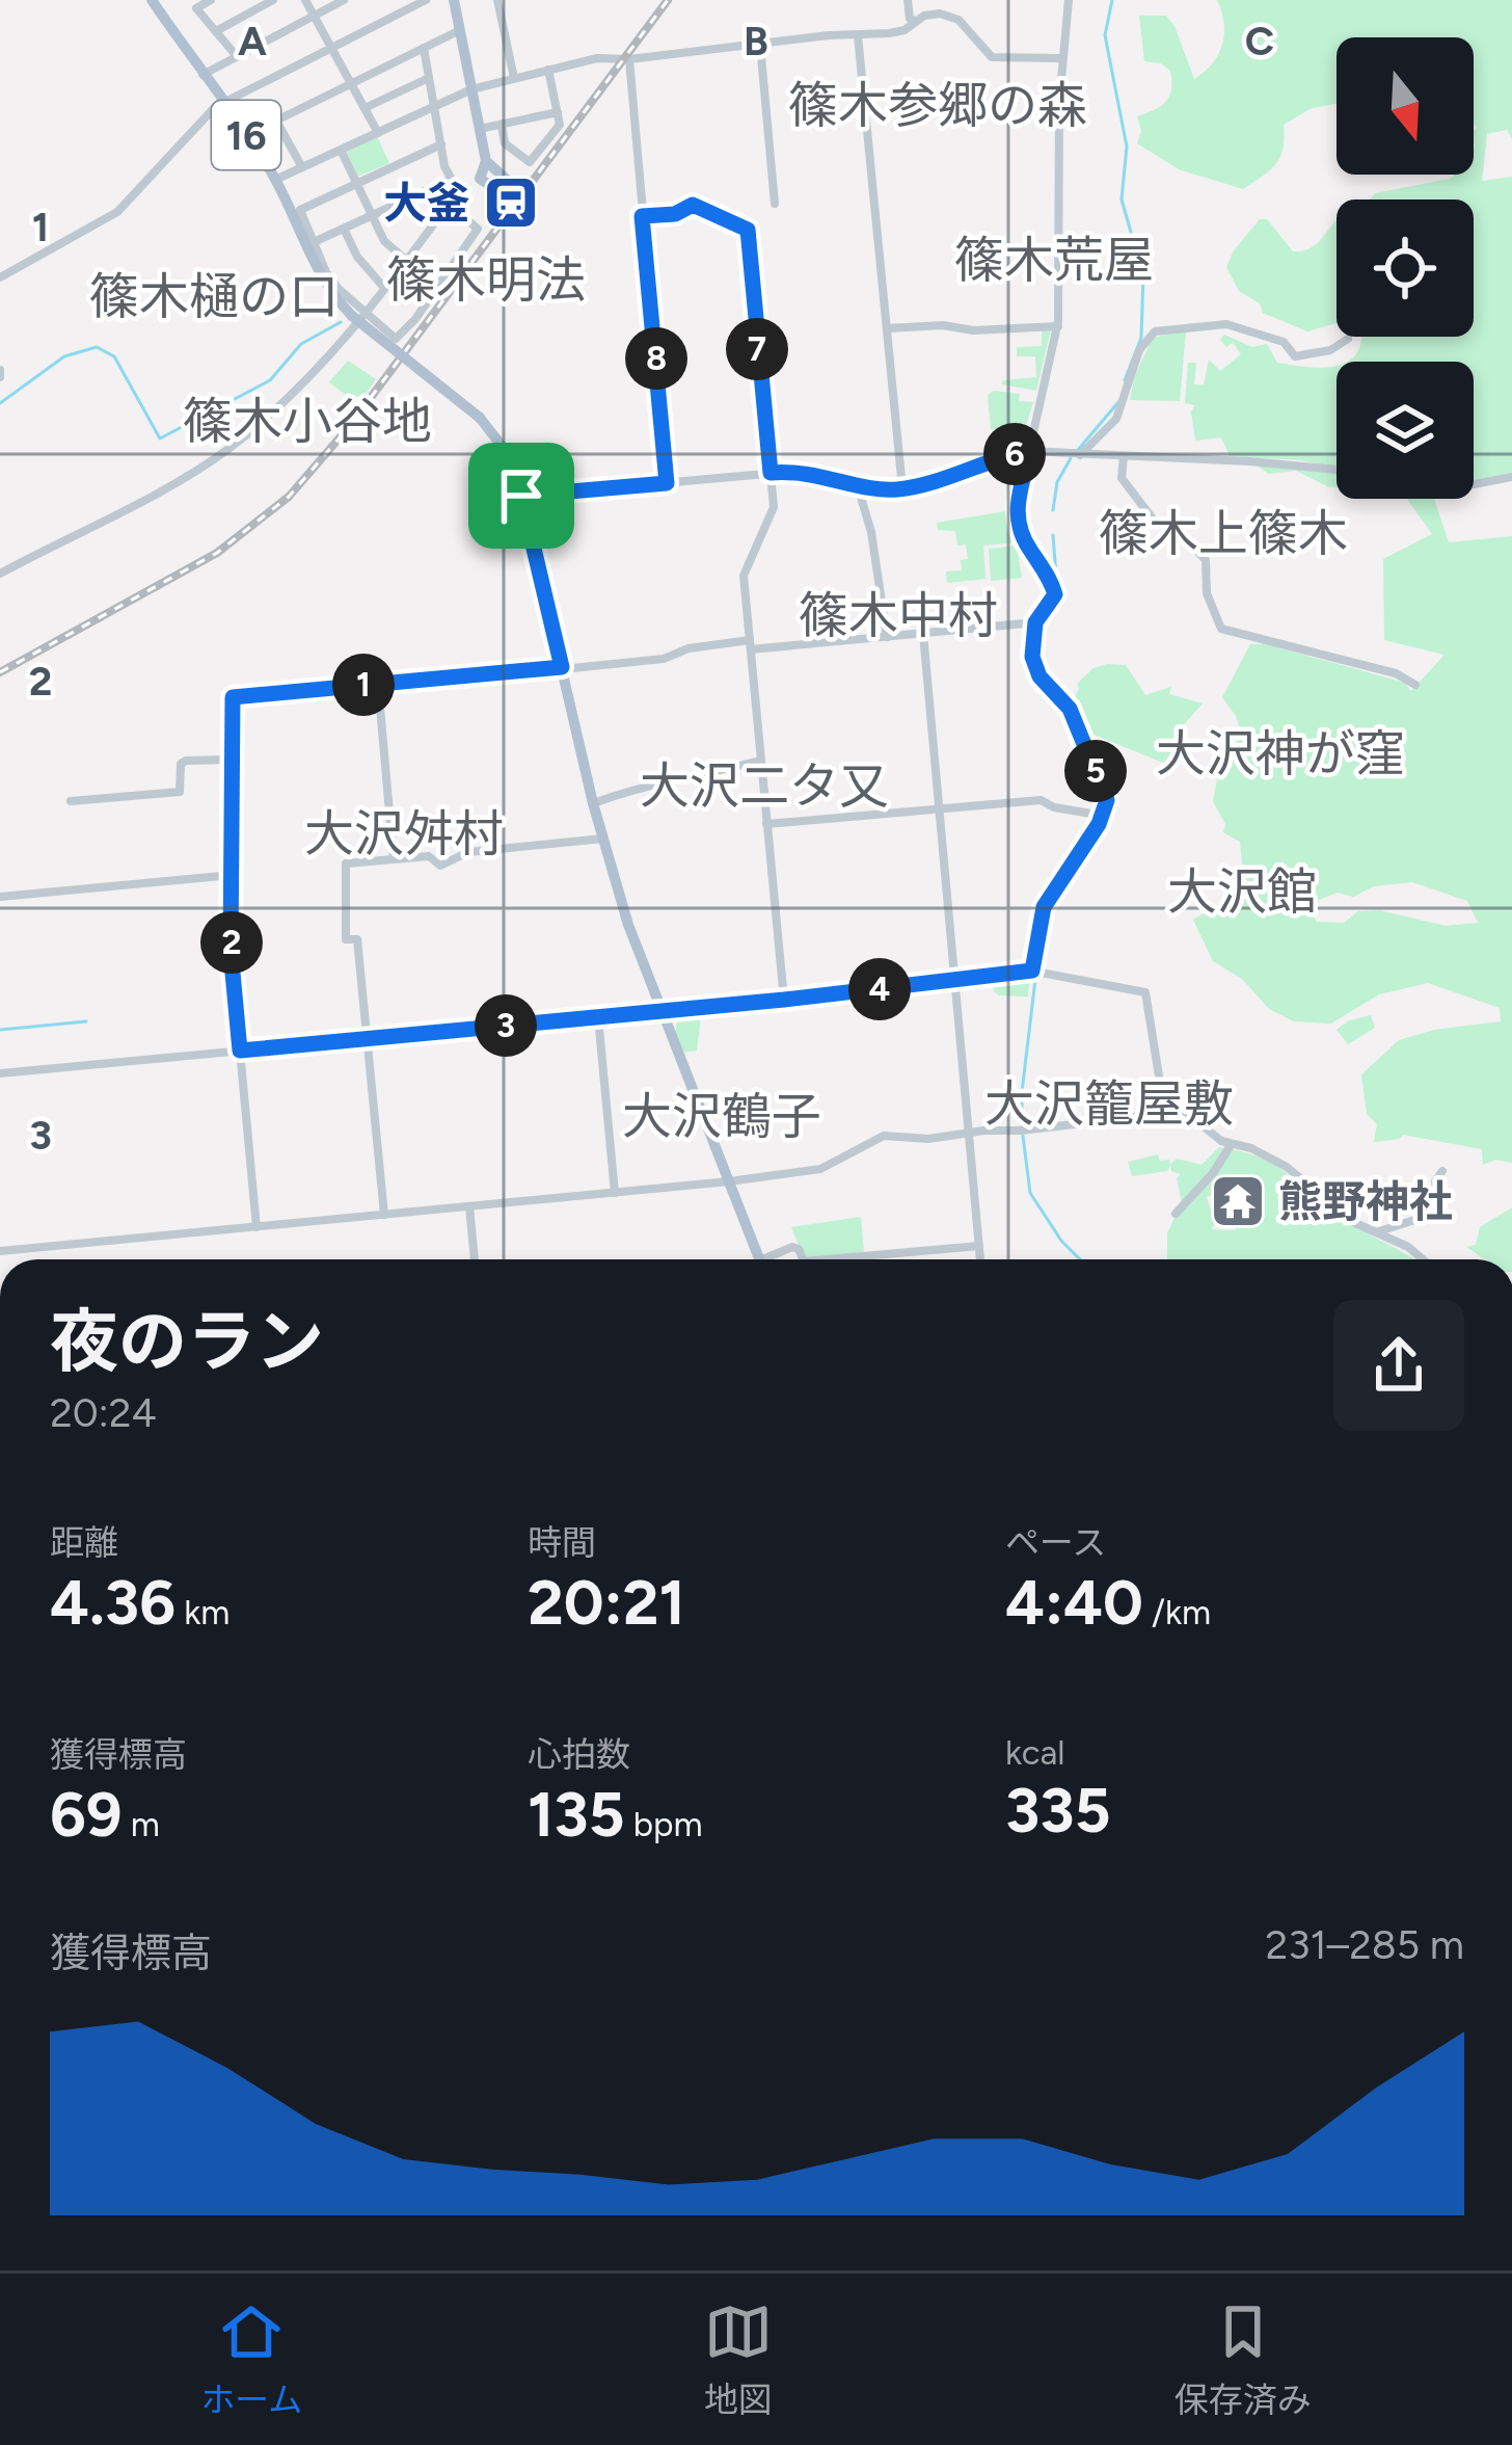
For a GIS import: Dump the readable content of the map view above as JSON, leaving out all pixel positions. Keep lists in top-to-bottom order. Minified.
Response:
{"streets":{"main road":["16"]},"districts":["篠木参郷の森","篠木荒屋","篠木明法","篠木樋の口","篠木小谷地","篠木上篠木","篠木中村","大沢神が窪","大沢二タ又","大沢舛村","大沢館","大沢籠屋敷","大沢鶴子"],"places":{"station":["大釜"],"temple":["熊野神社"]},"north":"bottom","page":{"pins":["7","8","6","1","5","2","4","3"],"heading":["夜のラン","20:24"],"stats":[["距離","4.36 km"],["時間","20:21"],["ペース","4:40 /km"],["獲得標高","69 m"],["心拍数","135 bpm"],["kcal","335"]],"chart":["獲得標高","231–285 m"],"tabs":["ホーム","地図","保存済み"]},"grid":{"columns":["A","B","C"],"rows":["1","2","3"]}}
